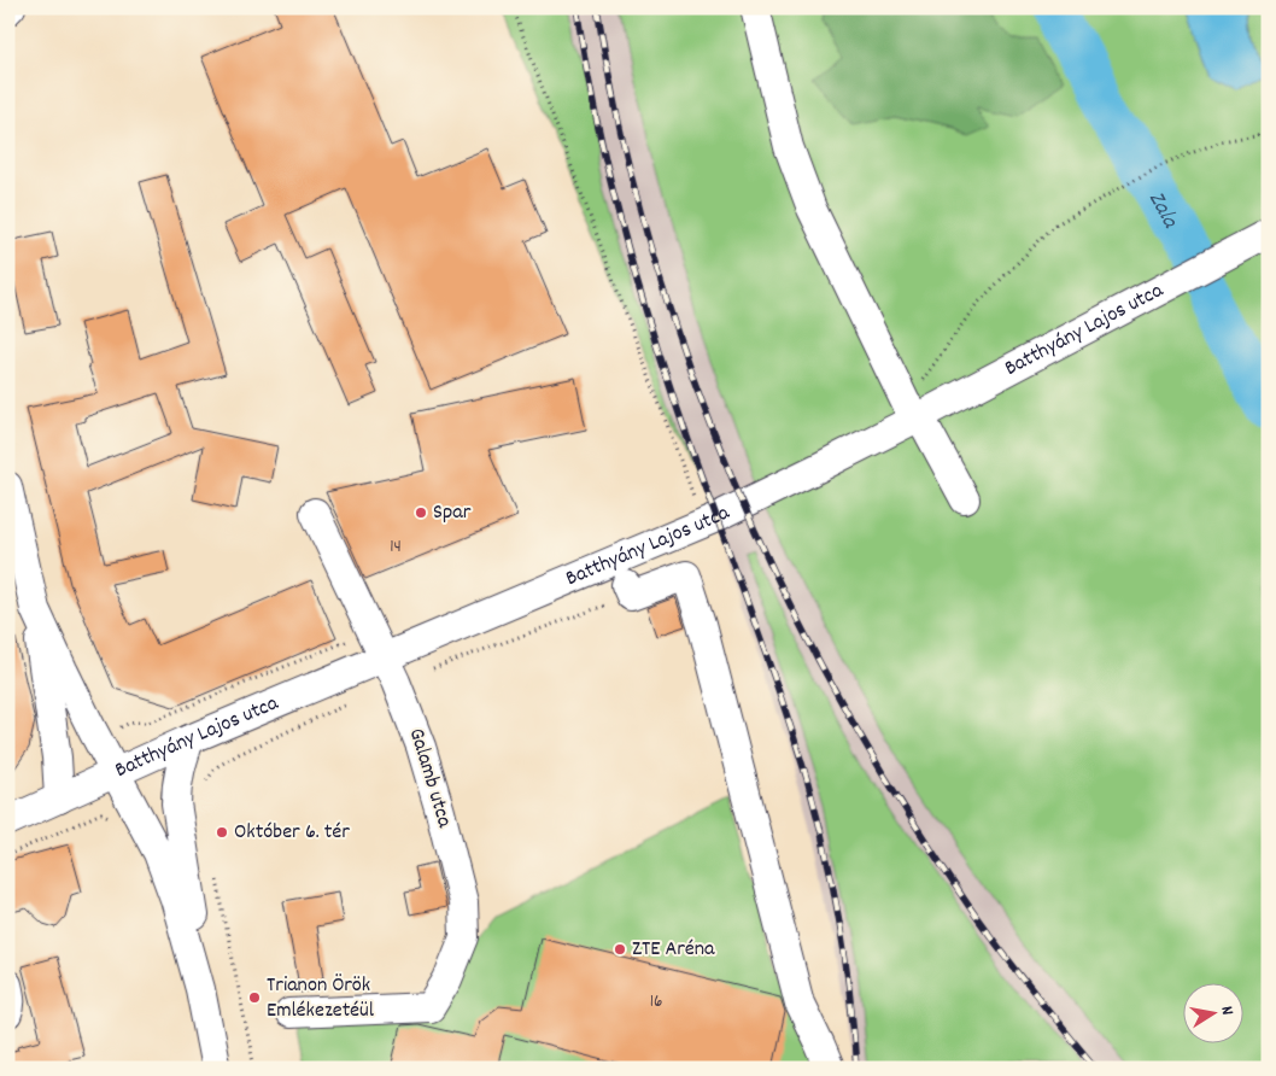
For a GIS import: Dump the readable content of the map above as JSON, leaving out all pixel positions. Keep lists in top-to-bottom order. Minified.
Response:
{"streets":{"street":["Batthyány Lajos utca","Galamb utca"]},"crossings":[["Batthyány Lajos utca","Galamb utca"]],"water":["Zala"],"places":["Spar","Október 6. tér","ZTE Aréna","Trianon Örök Emlékezetéül"],"house_numbers":["14","16"],"north":"right"}
